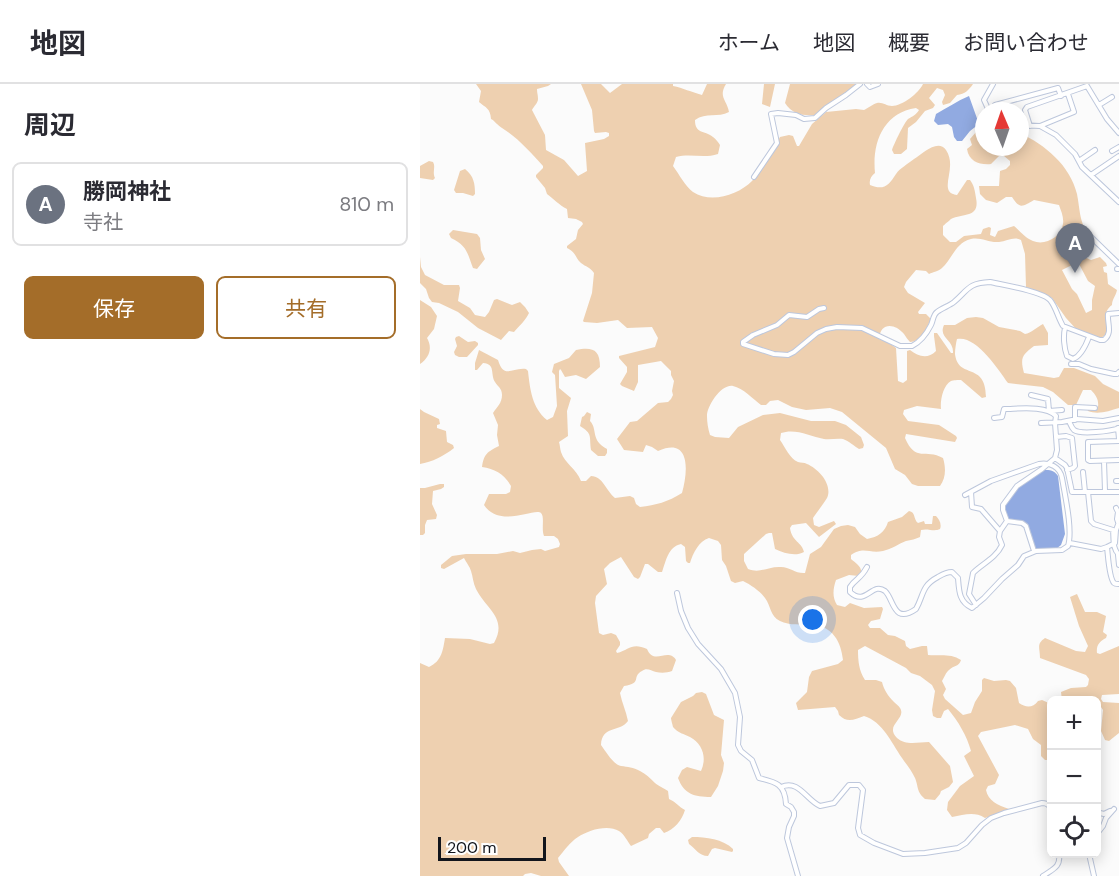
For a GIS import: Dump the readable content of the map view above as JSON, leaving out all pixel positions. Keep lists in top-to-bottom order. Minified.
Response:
{"scale_bar":"200 m","north":"top","page":{"header":"地図","nav":["ホーム","地図","概要","お問い合わせ"],"heading":"周辺","list":[{"mark":"A","name":"勝岡神社","note":"寺社","value":"810 m"}],"pins":"A","buttons":["保存","共有"],"map_buttons":["+","−"],"scale":"200 m"}}
